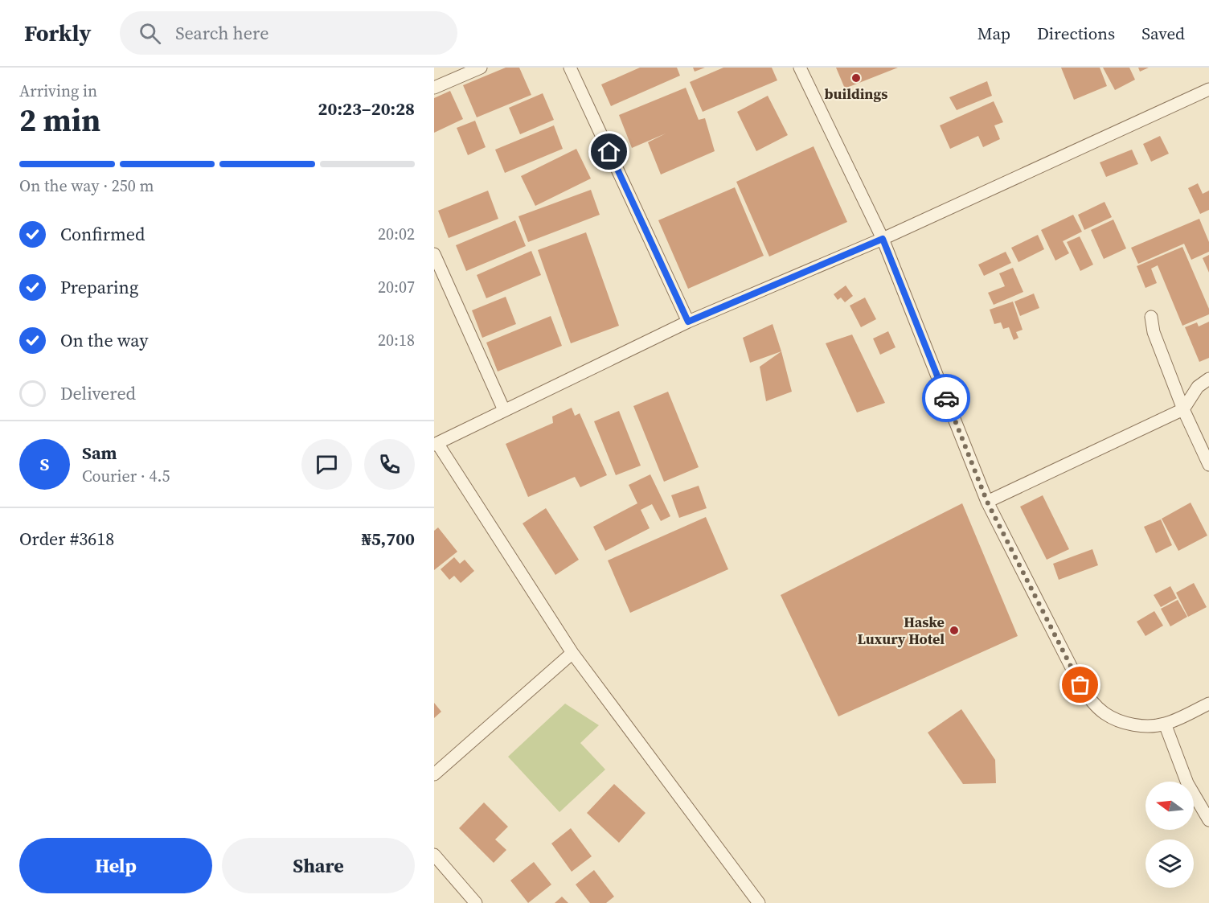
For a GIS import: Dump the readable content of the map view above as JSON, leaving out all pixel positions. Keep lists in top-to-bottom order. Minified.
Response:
{"places":["buildings","Haske Luxury Hotel"],"north":"left","page":{"header":"Forkly","search":"Search here","nav":["Map","Directions","Saved"],"heading":["2 min","Arriving in","20:23–20:28"],"panel":["Sam","Courier · 4.5","Order #3618","₦5,700"],"bar":"On the way · 250 m","list":[["Confirmed","20:02"],["Preparing","20:07"],["On the way","20:18"],"Delivered"],"round":"S","buttons":["Help","Share"]}}
